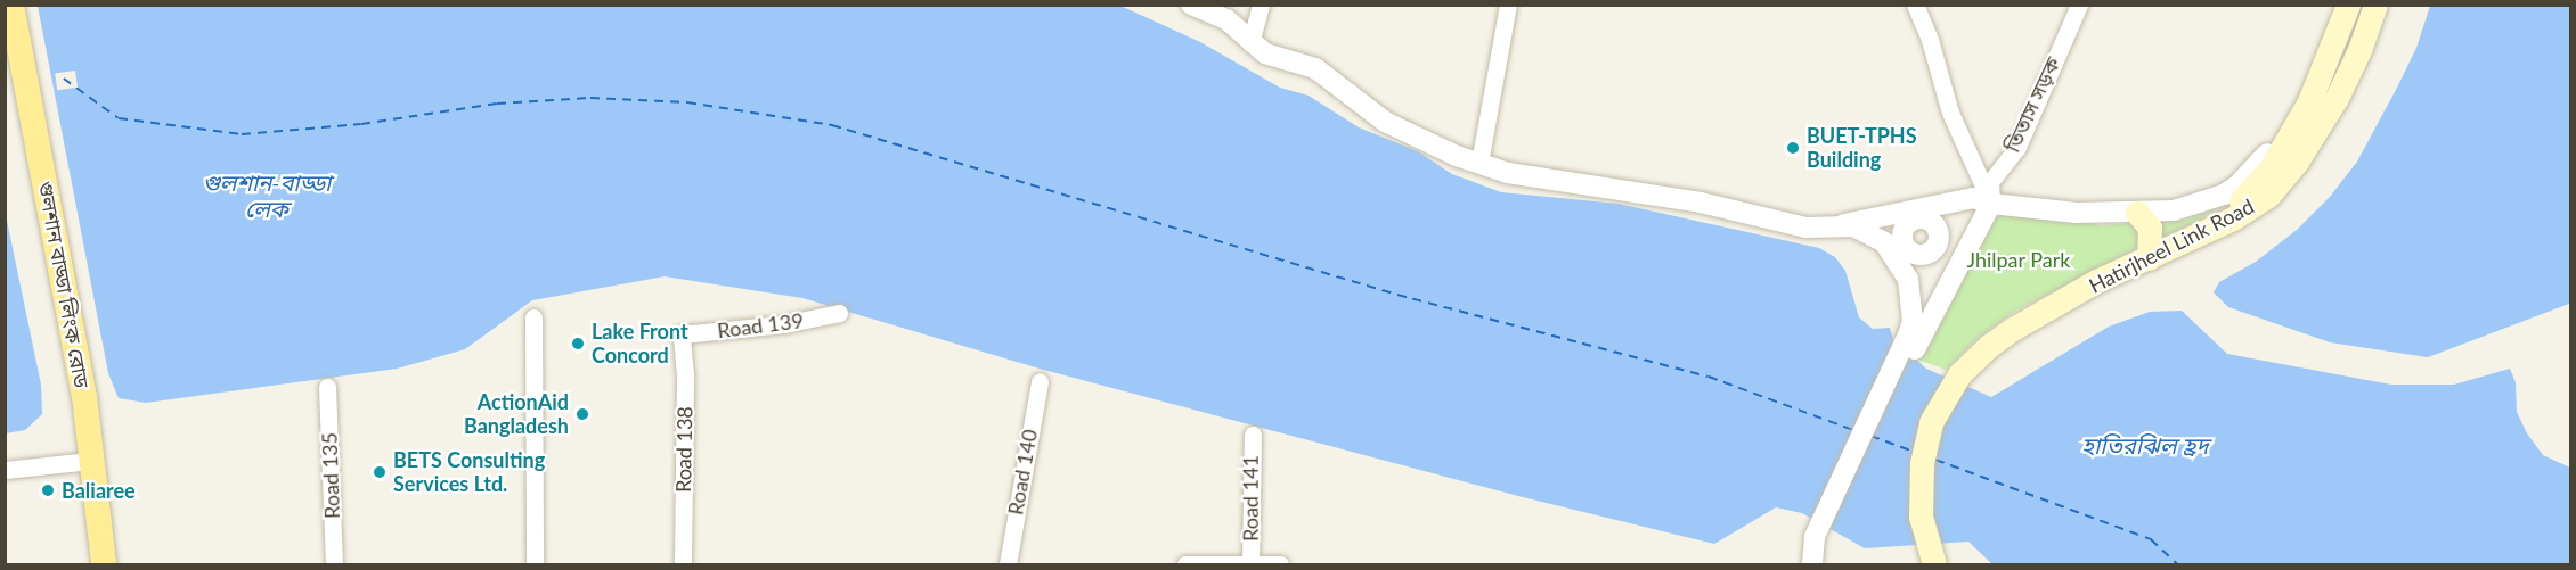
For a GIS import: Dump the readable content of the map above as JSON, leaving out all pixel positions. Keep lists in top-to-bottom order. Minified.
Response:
{"streets":{"main road":["Hatirjheel Link Road","গুলশান বাড্ডা লিংক রোড"],"street":["তিতাস সড়ক","Road 139","Road 138","Road 140","Road 135","Road 141"]},"crossings":[["Road 139","Road 138"]],"water":["গুলশান-বাড্ডা লেক","হাতিরঝিল হ্রদ"],"parks":["Jhilpar Park"],"places":["BUET-TPHS Building","Lake Front Concord","ActionAid Bangladesh","BETS Consulting Services Ltd.","Baliaree"]}
